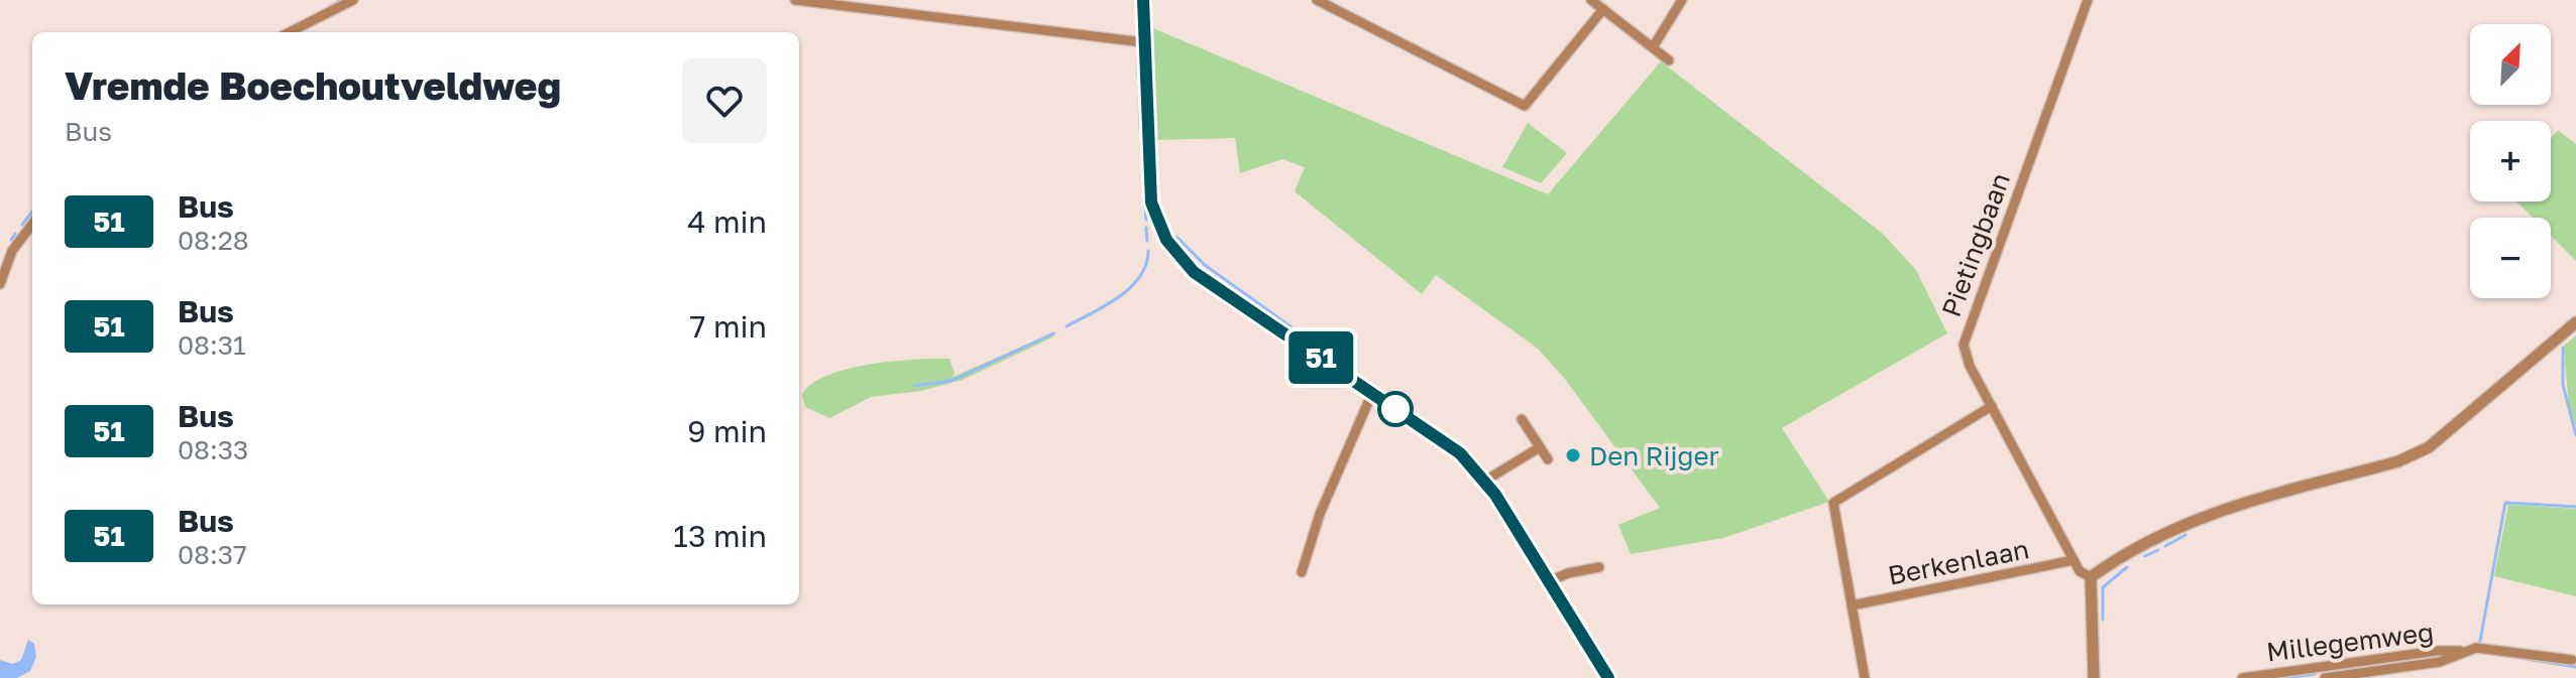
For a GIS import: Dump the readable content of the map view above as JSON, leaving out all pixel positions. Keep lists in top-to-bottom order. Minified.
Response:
{"streets":{"street":["Pietingbaan","Berkenlaan","Millegemweg"]},"crossings":[["Pietingbaan","Berkenlaan"]],"places":["Den Rijger"],"lines":["bus line 51"],"north":"top right","page":{"on_map":"51","map_buttons":["+","−"],"heading":["Vremde Boechoutveldweg","Bus"],"list":[{"mark":"51","name":"Bus","note":"08:28","value":"4 min"},{"mark":"51","name":"Bus","note":"08:31","value":"7 min"},{"mark":"51","name":"Bus","note":"08:33","value":"9 min"},{"mark":"51","name":"Bus","note":"08:37","value":"13 min"}]}}
